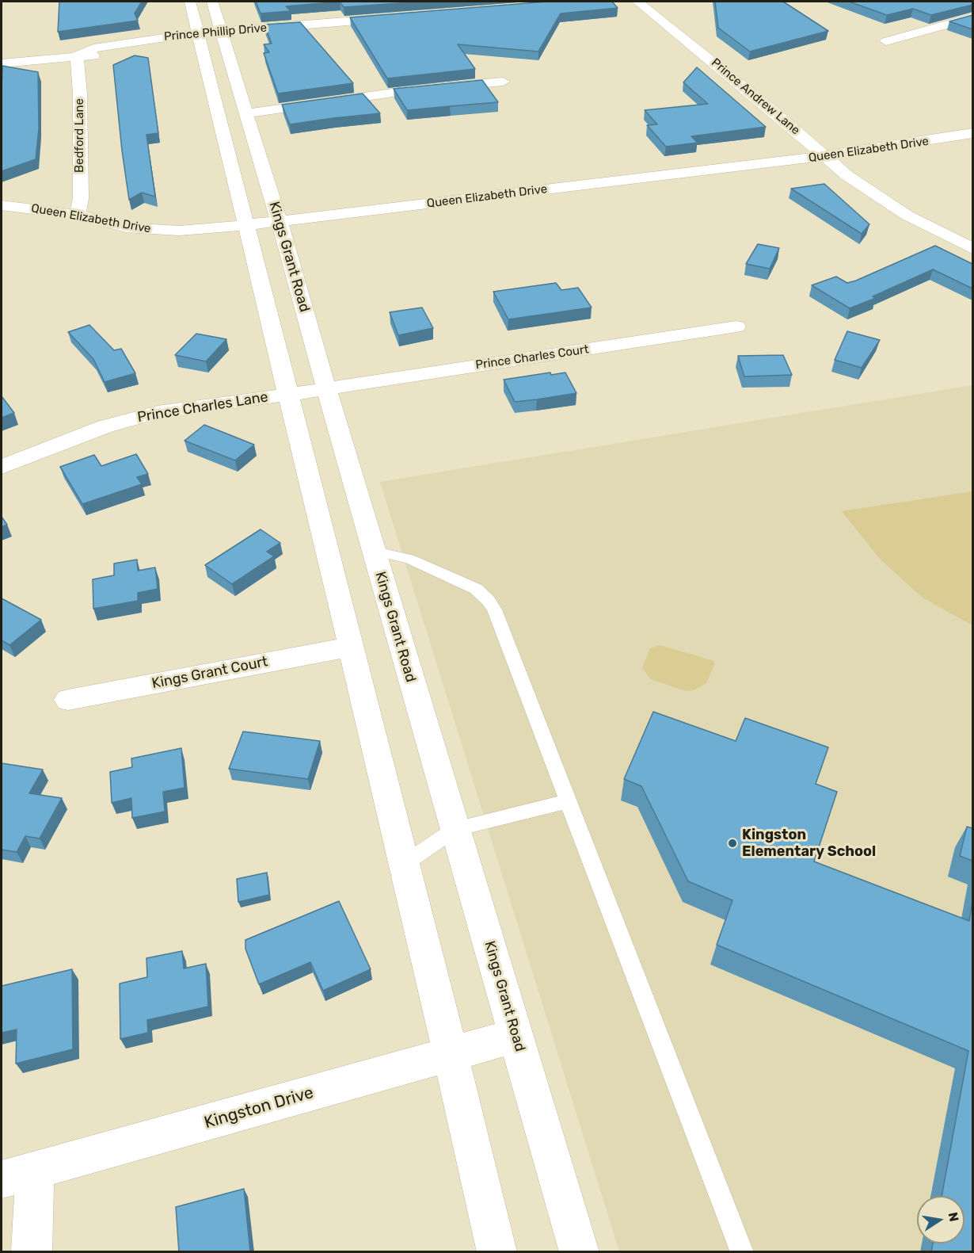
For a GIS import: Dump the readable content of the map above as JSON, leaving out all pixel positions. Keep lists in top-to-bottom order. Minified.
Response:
{"streets":{"street":["Prince Phillip Drive","Prince Andrew Lane","Bedford Lane","Queen Elizabeth Drive","Kings Grant Road","Prince Charles Court","Prince Charles Lane","Kings Grant Court","Kingston Drive"]},"crossings":[["Prince Phillip Drive","Bedford Lane"],["Prince Phillip Drive","Kings Grant Road"],["Prince Andrew Lane","Queen Elizabeth Drive"],["Bedford Lane","Queen Elizabeth Drive"],["Queen Elizabeth Drive","Kings Grant Road"],["Kings Grant Road","Prince Charles Court"],["Kings Grant Road","Prince Charles Lane"],["Kings Grant Road","Kings Grant Court"],["Kings Grant Road","Kingston Drive"],["Prince Charles Court","Prince Charles Lane"]],"places":["Kingston Elementary School"],"north":"right"}
